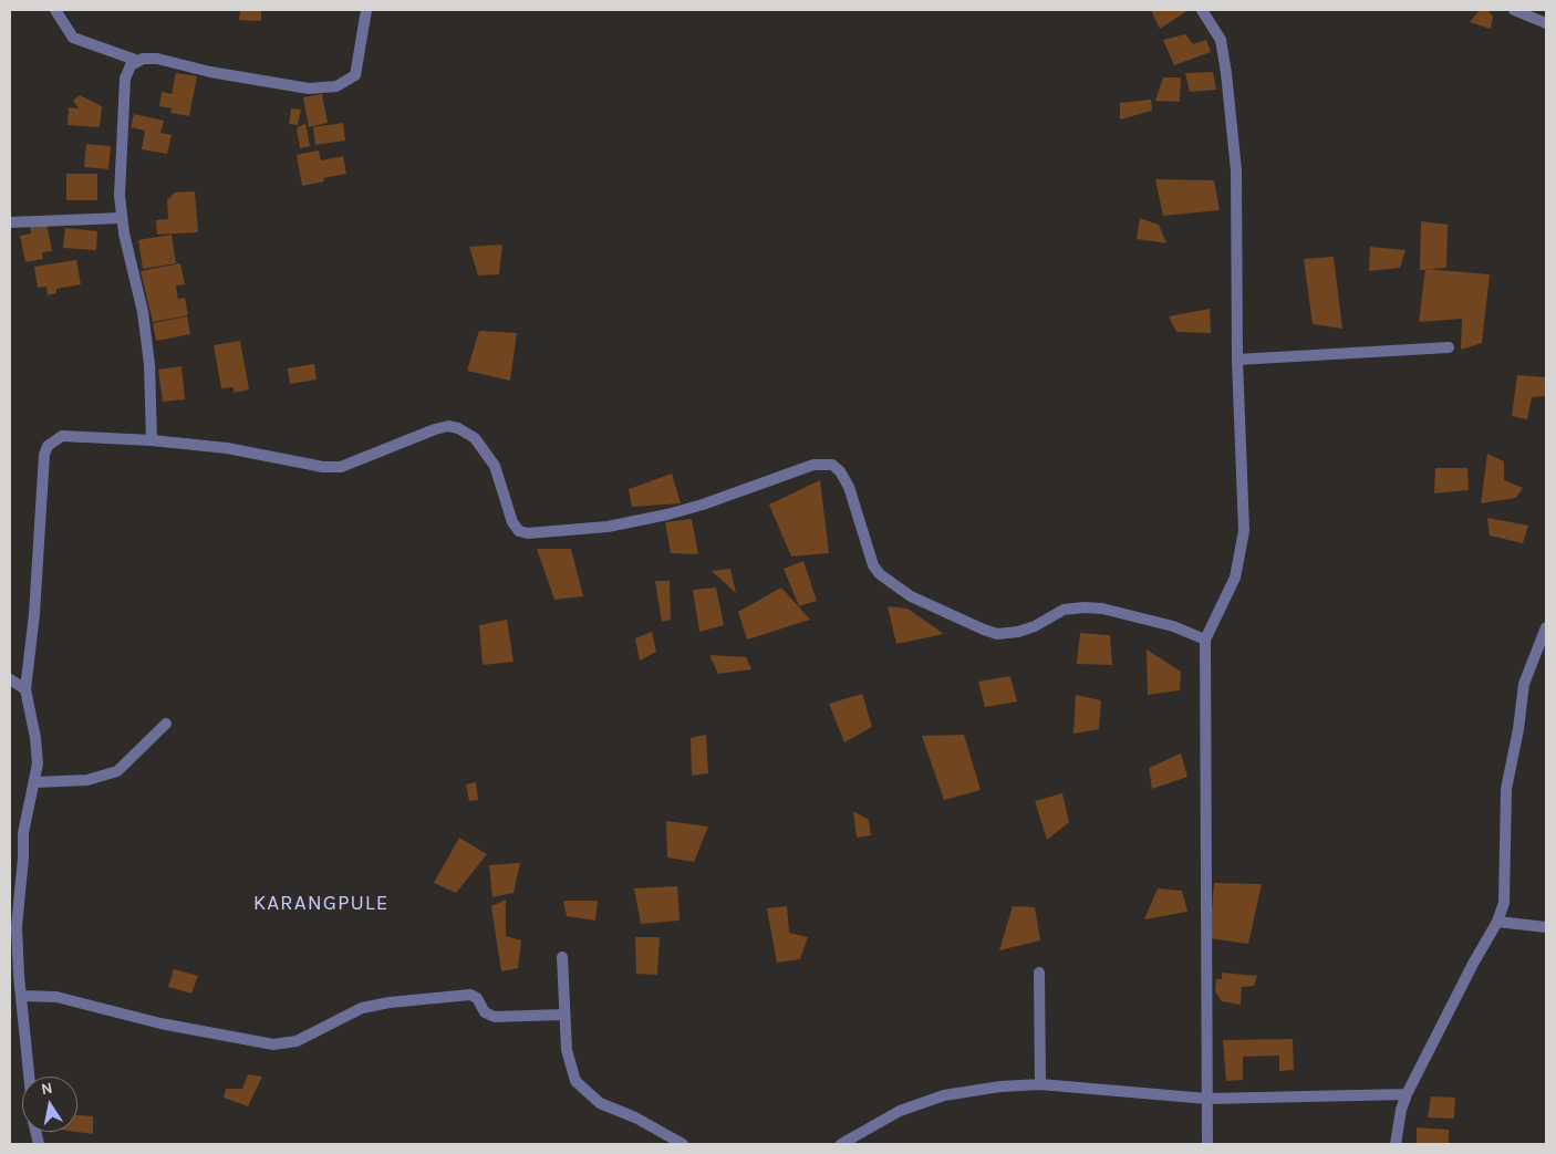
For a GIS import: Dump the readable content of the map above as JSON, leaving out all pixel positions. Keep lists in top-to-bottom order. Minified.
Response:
{"districts":["KARANGPULE"],"north":"top"}
